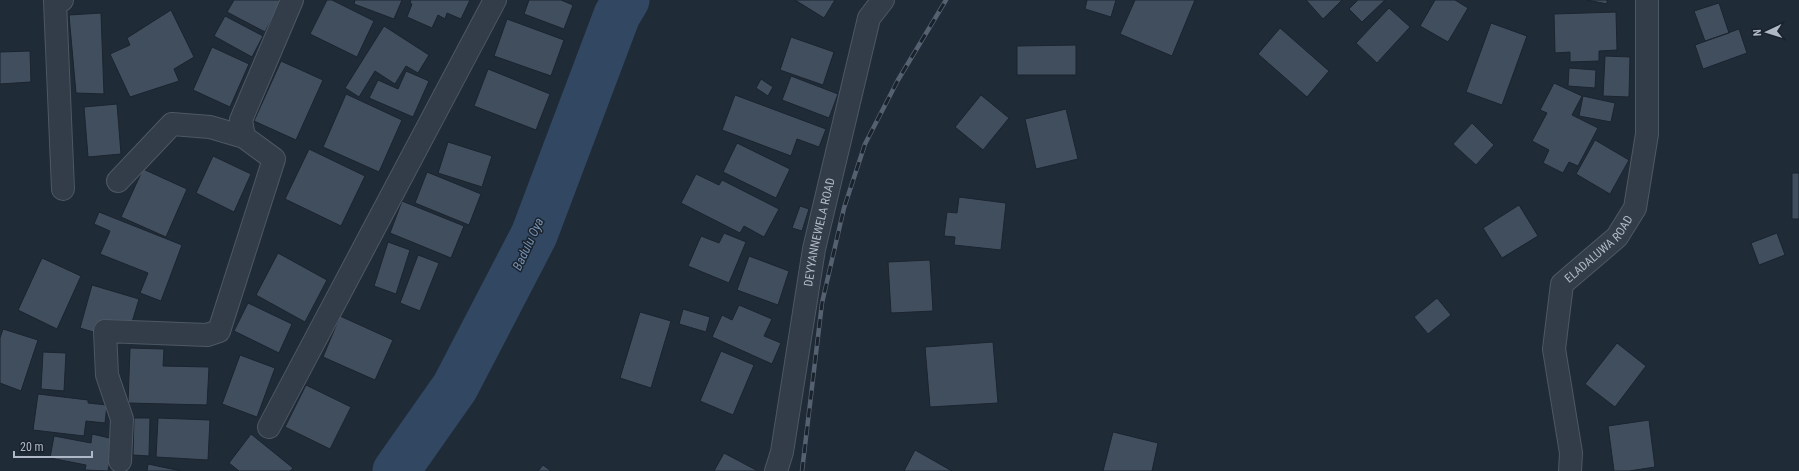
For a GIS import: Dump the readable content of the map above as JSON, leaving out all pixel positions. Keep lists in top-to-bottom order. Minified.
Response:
{"streets":{"street":["DEYYANNEWELA ROAD","ELADALUWA ROAD"]},"water":["Badulu Oya"],"scale_bar":"20 m","north":"left"}
